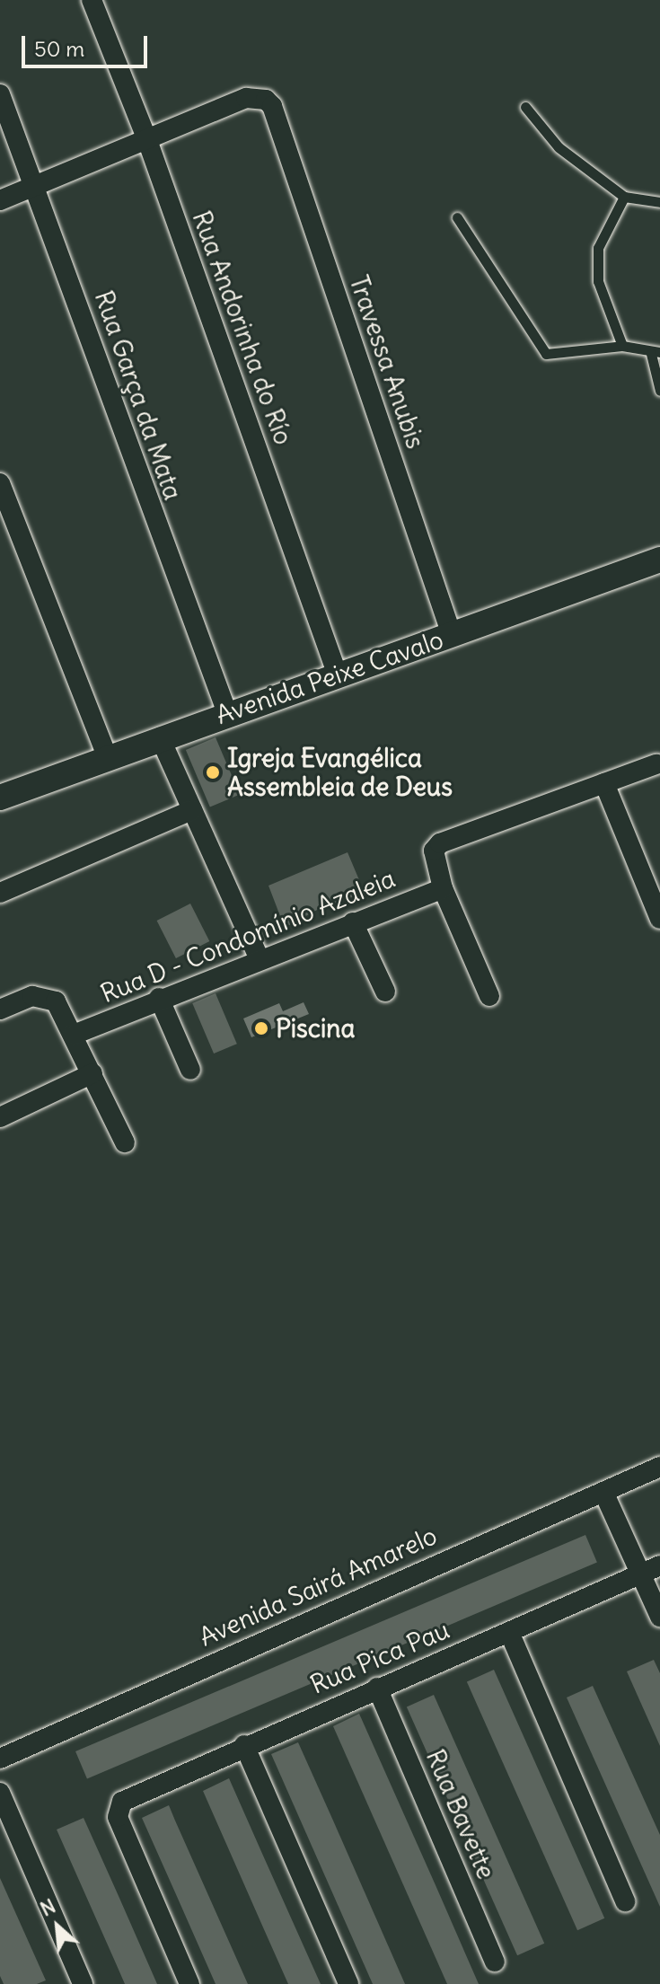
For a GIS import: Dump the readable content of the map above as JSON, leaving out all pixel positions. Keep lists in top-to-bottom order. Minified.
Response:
{"streets":{"street":["Rua Andorinha do Río","Travessa Anubis","Rua Garça da Mata","Avenida Peixe Cavalo","Rua D - Condomínio Azaleia","Avenida Sairá Amarelo","Rua Pica Pau","Rua Bavette"]},"crossings":[["Rua Andorinha do Río","Travessa Anubis"],["Rua Andorinha do Río","Avenida Peixe Cavalo"],["Travessa Anubis","Avenida Peixe Cavalo"],["Rua Garça da Mata","Avenida Peixe Cavalo"],["Rua Pica Pau","Rua Bavette"]],"places":["Igreja Evangélica Assembleia de Deus","Piscina"],"scale_bar":"50 m","north":"top left"}
